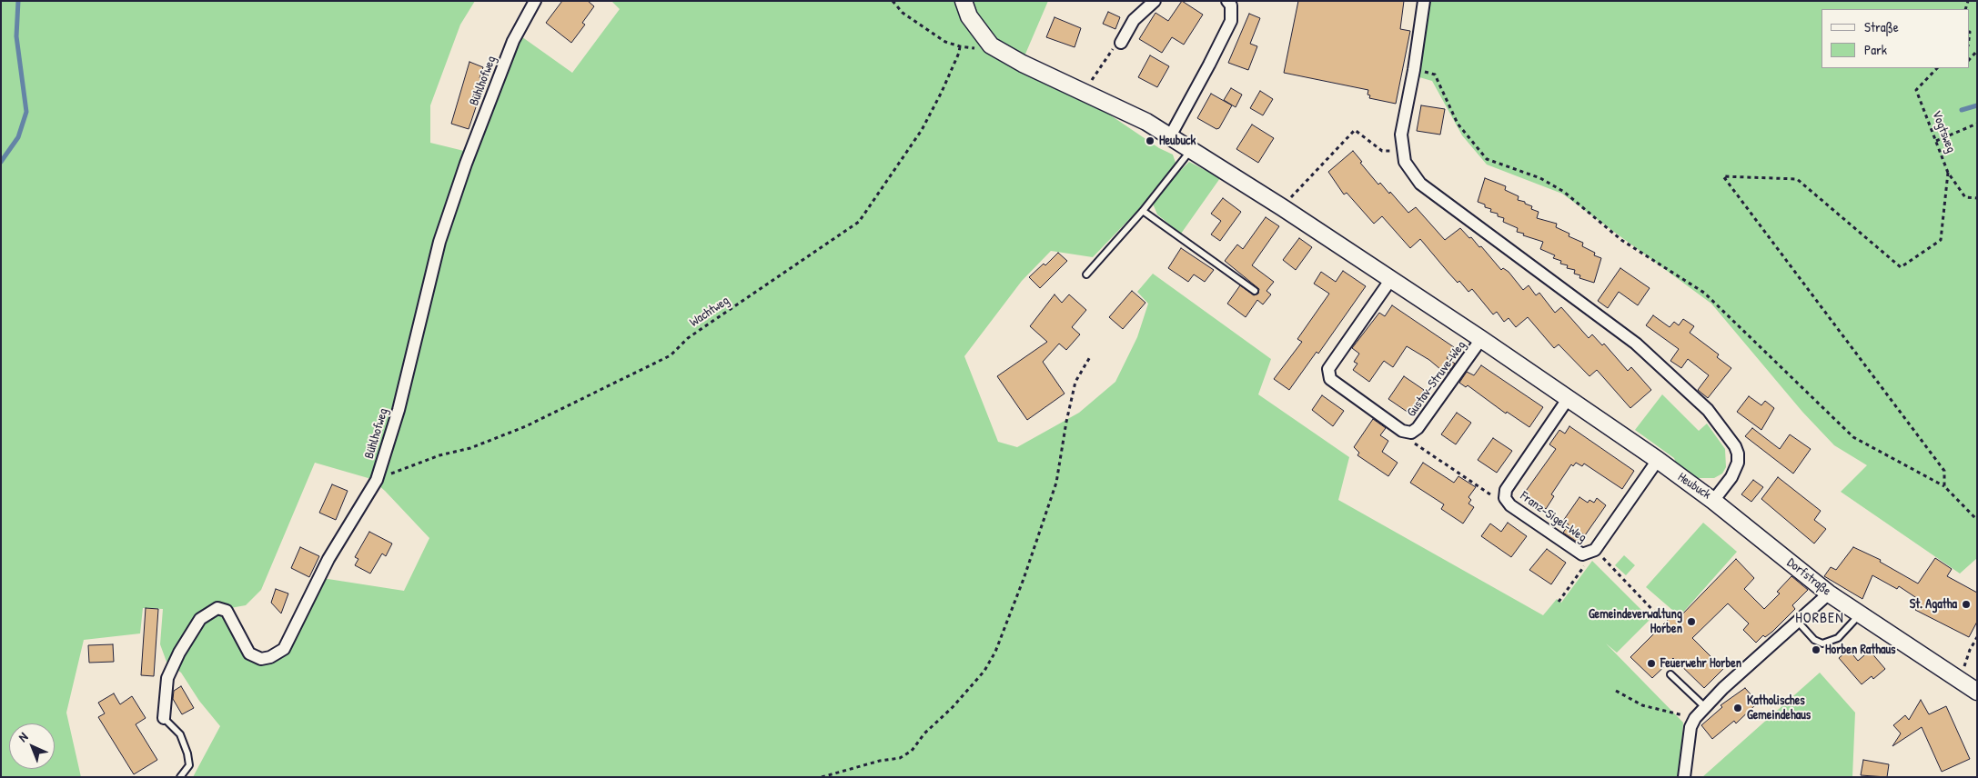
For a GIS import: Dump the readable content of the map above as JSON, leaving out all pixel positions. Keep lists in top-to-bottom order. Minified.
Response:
{"streets":{"street":["Bühlhofweg","Gustav-Struve-Weg","Heubuck","Franz-Sigel-Weg","Dorfstraße"],"path":["Vogtsweg","Wachtweg"]},"crossings":[["Bühlhofweg","Wachtweg"],["Gustav-Struve-Weg","Heubuck"],["Heubuck","Franz-Sigel-Weg"],["Heubuck","Dorfstraße"]],"districts":["HORBEN"],"places":["Heubuck","St. Agatha","Gemeindeverwaltung Horben","Horben Rathaus","Feuerwehr Horben","Katholisches Gemeindehaus"],"legend":["Straße","Park"],"north":"top left"}
